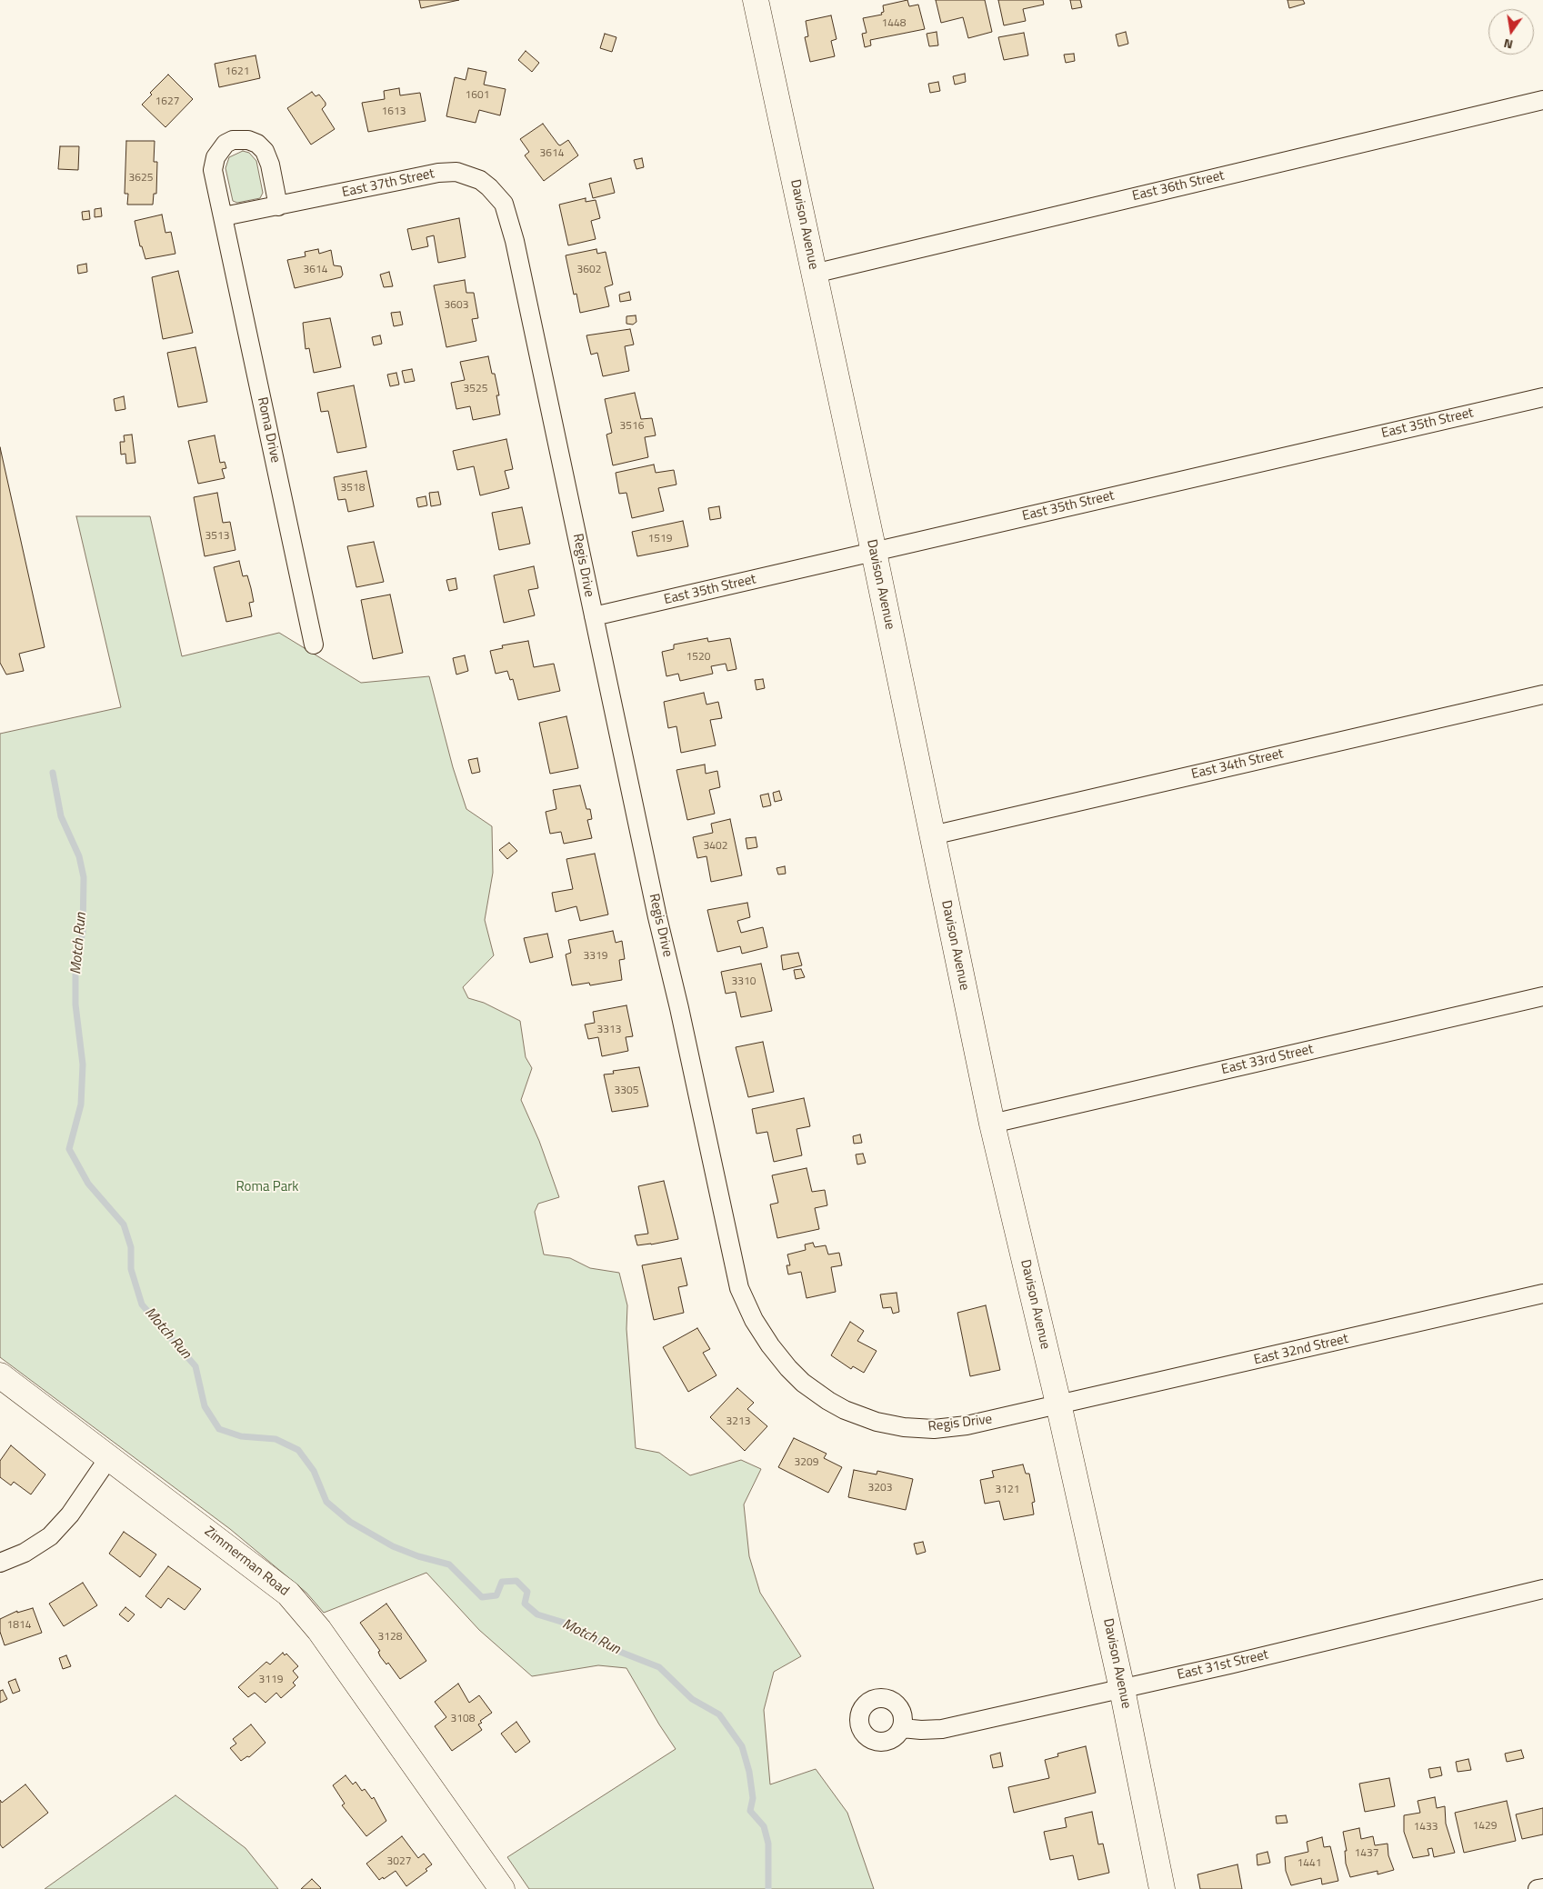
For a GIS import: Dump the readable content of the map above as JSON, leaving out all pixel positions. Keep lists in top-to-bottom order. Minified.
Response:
{"streets":{"street":["East 37th Street","East 36th Street","Davison Avenue","East 35th Street","Roma Drive","Regis Drive","East 34th Street","East 33rd Street","East 32nd Street","Zimmerman Road","East 31st Street"]},"crossings":[["East 37th Street","Roma Drive"],["East 37th Street","Regis Drive"],["East 36th Street","Davison Avenue"],["Davison Avenue","East 35th Street"],["Davison Avenue","Regis Drive"],["Davison Avenue","East 34th Street"],["Davison Avenue","East 33rd Street"],["Davison Avenue","East 32nd Street"],["Davison Avenue","East 31st Street"],["East 35th Street","Regis Drive"],["Regis Drive","East 32nd Street"]],"water":["Motch Run"],"parks":["Roma Park"],"house_numbers":["1448","1621","1601","1627","1613","3614","3625","3614","3602","3603","3525","3516","3518","3513","1519","1520","3402","3319","3310","3313","3305","3213","3209","3203","3121","1814","3128","3119","3108","1429","1433","1437","3027","1441"],"north":"bottom"}
